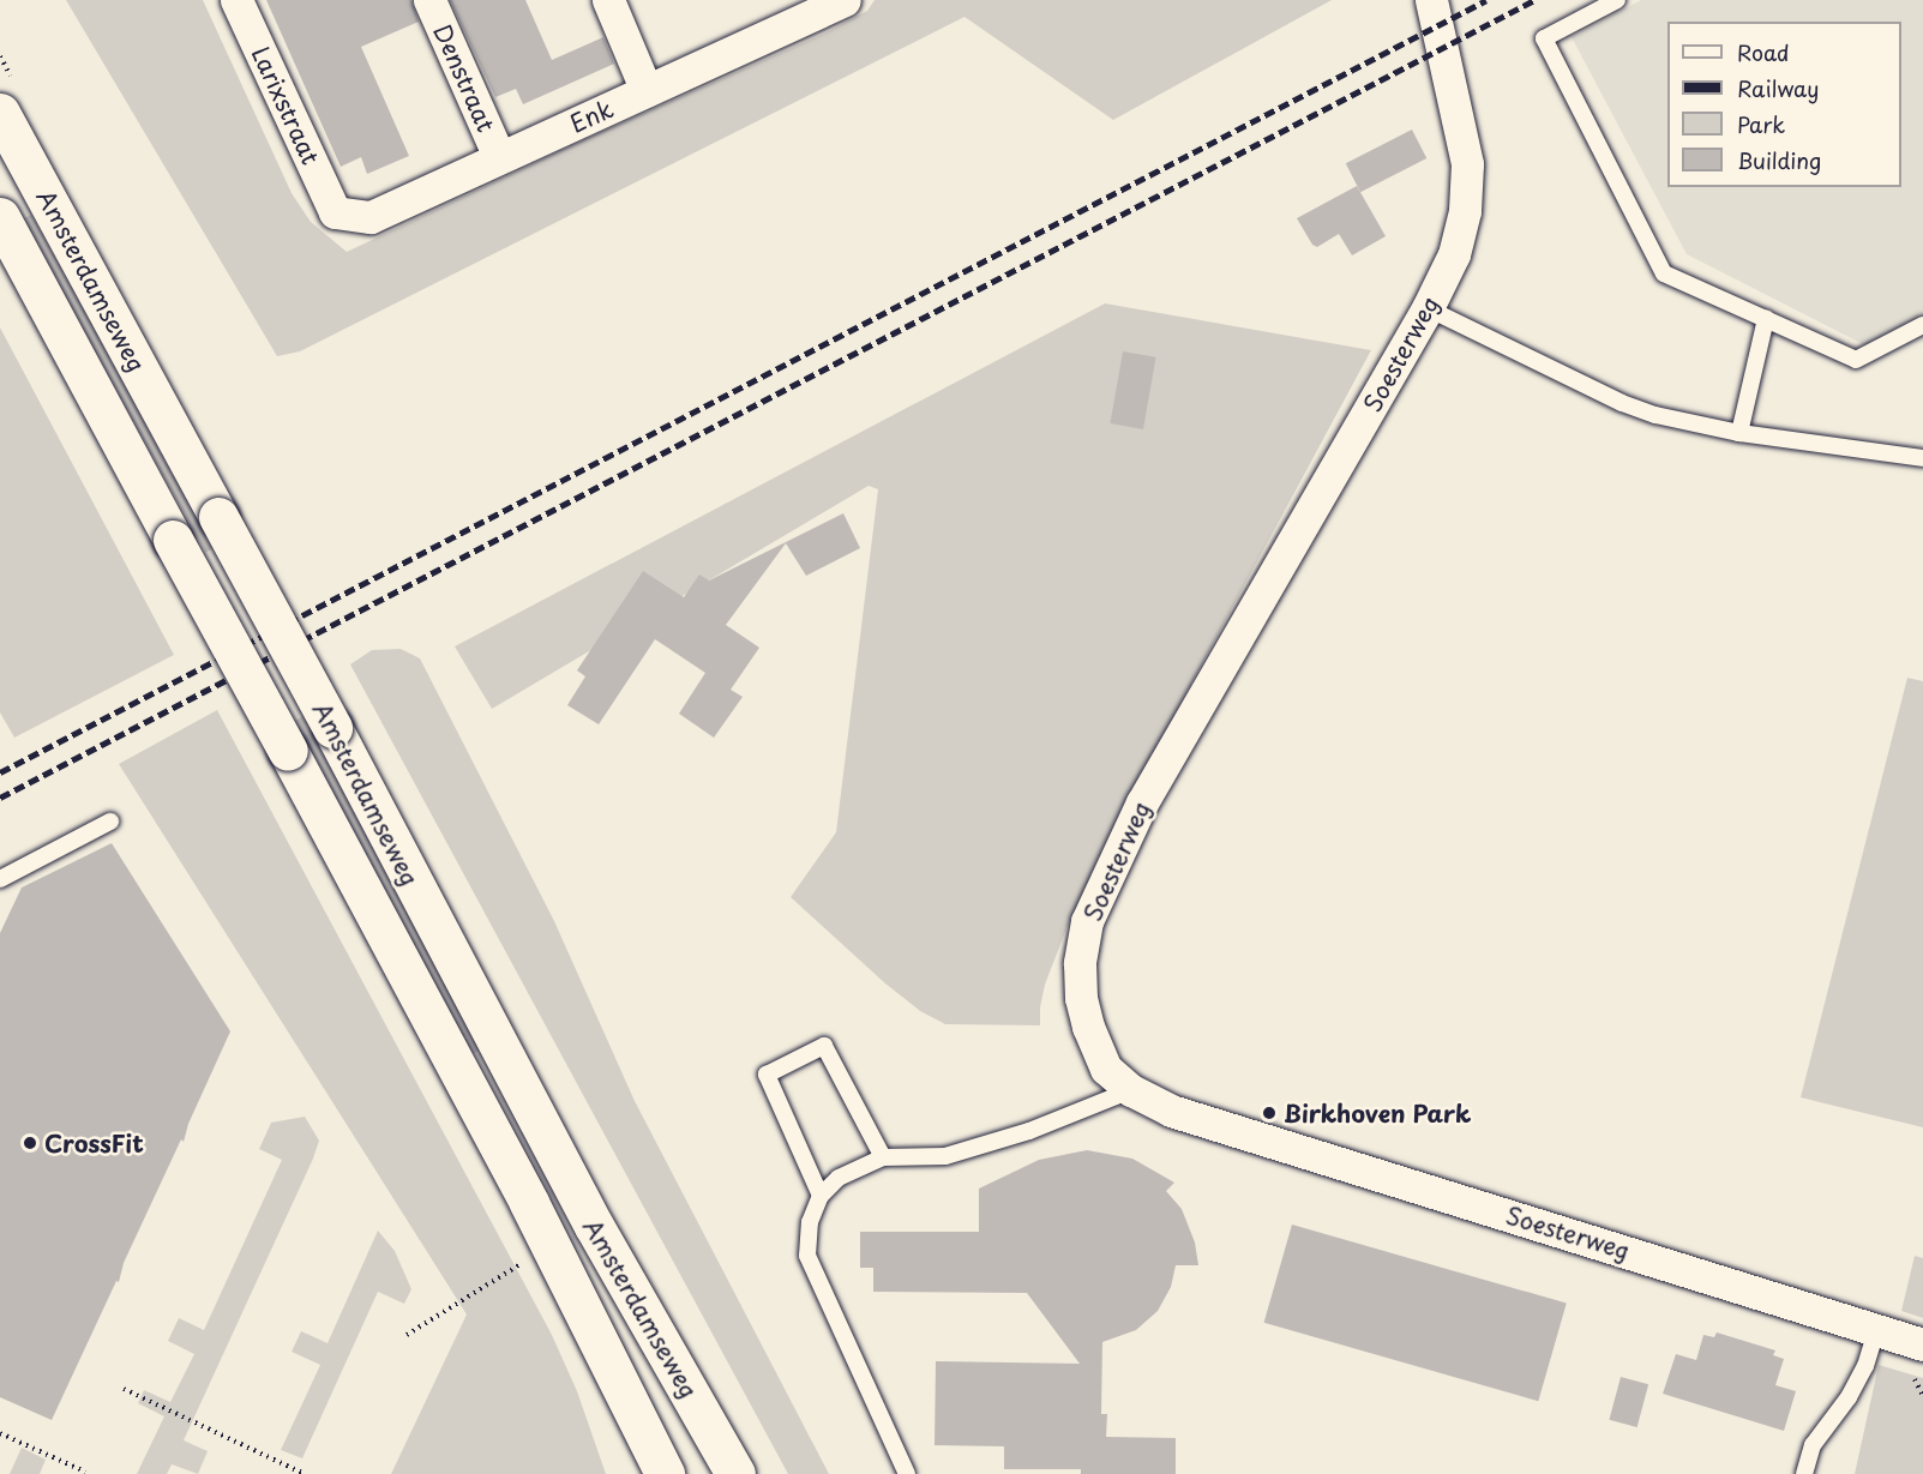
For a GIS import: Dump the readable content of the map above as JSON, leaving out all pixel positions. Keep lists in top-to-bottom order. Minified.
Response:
{"streets":{"main road":["Amsterdamseweg"],"street":["Denstraat","Larixstraat","Enk","Soesterweg"]},"crossings":[["Denstraat","Enk"],["Larixstraat","Enk"]],"places":["Birkhoven Park","CrossFit"],"legend":["Road","Railway","Park","Building"]}
